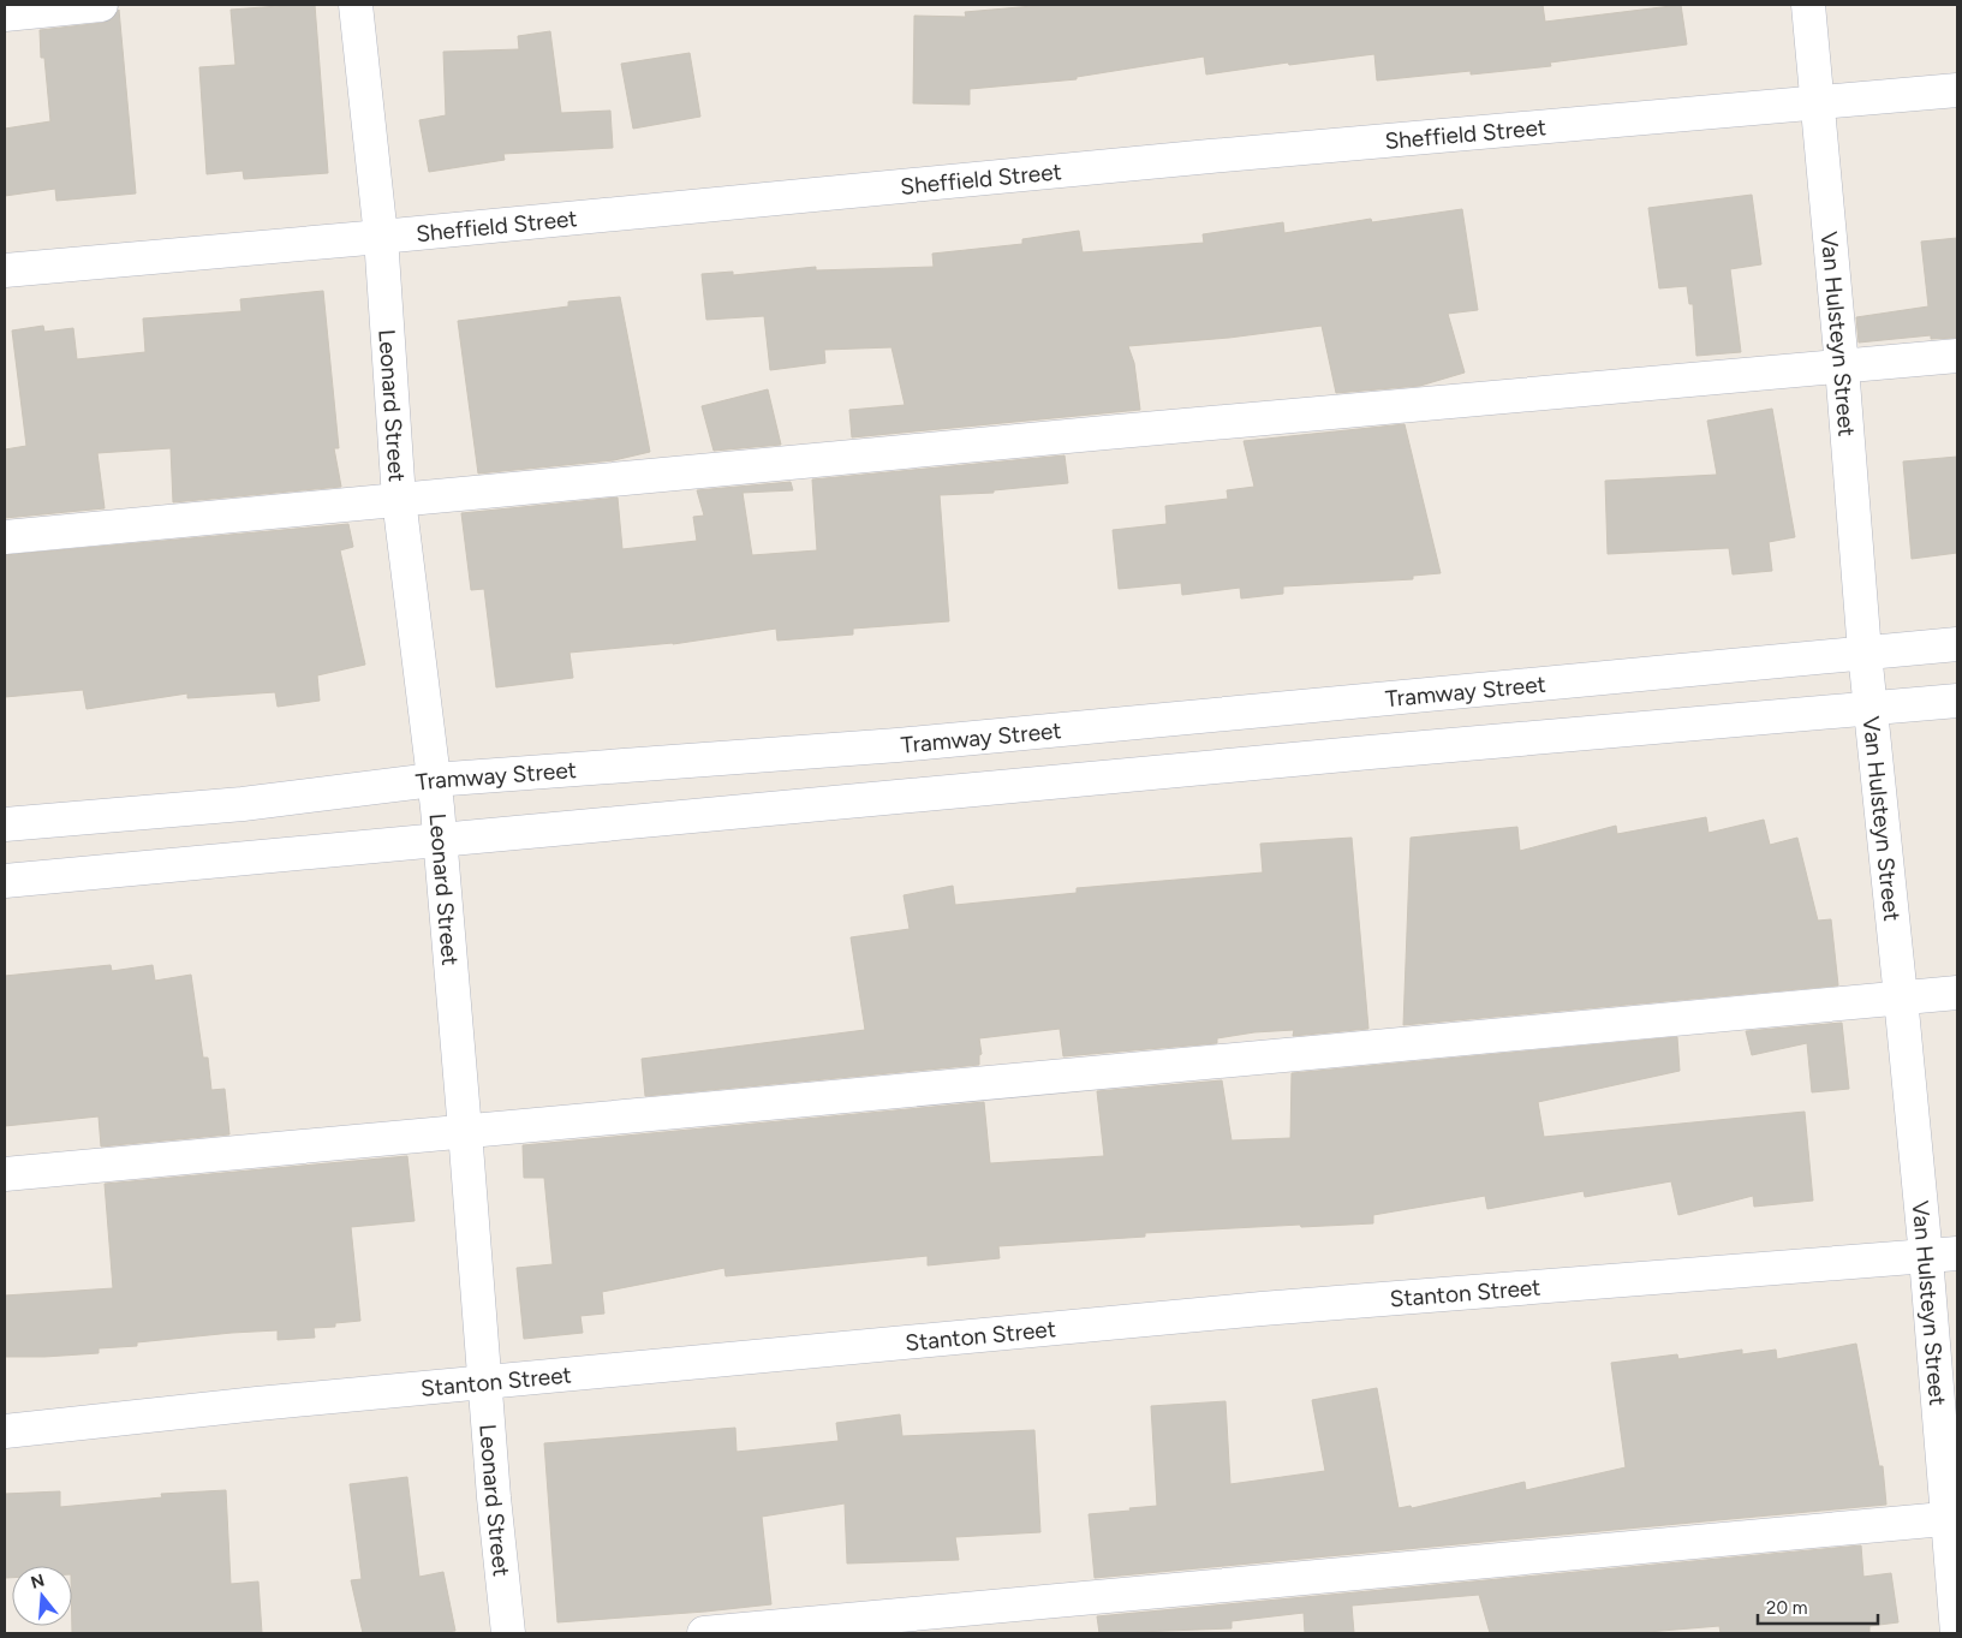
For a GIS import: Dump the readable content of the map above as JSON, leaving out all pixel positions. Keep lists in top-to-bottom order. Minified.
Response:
{"streets":{"street":["Sheffield Street","Van Hulsteyn Street","Leonard Street","Tramway Street","Stanton Street"]},"crossings":[["Sheffield Street","Van Hulsteyn Street"],["Sheffield Street","Leonard Street"],["Van Hulsteyn Street","Tramway Street"],["Van Hulsteyn Street","Stanton Street"],["Leonard Street","Tramway Street"],["Leonard Street","Stanton Street"]],"scale_bar":"20 m","north":"top"}
